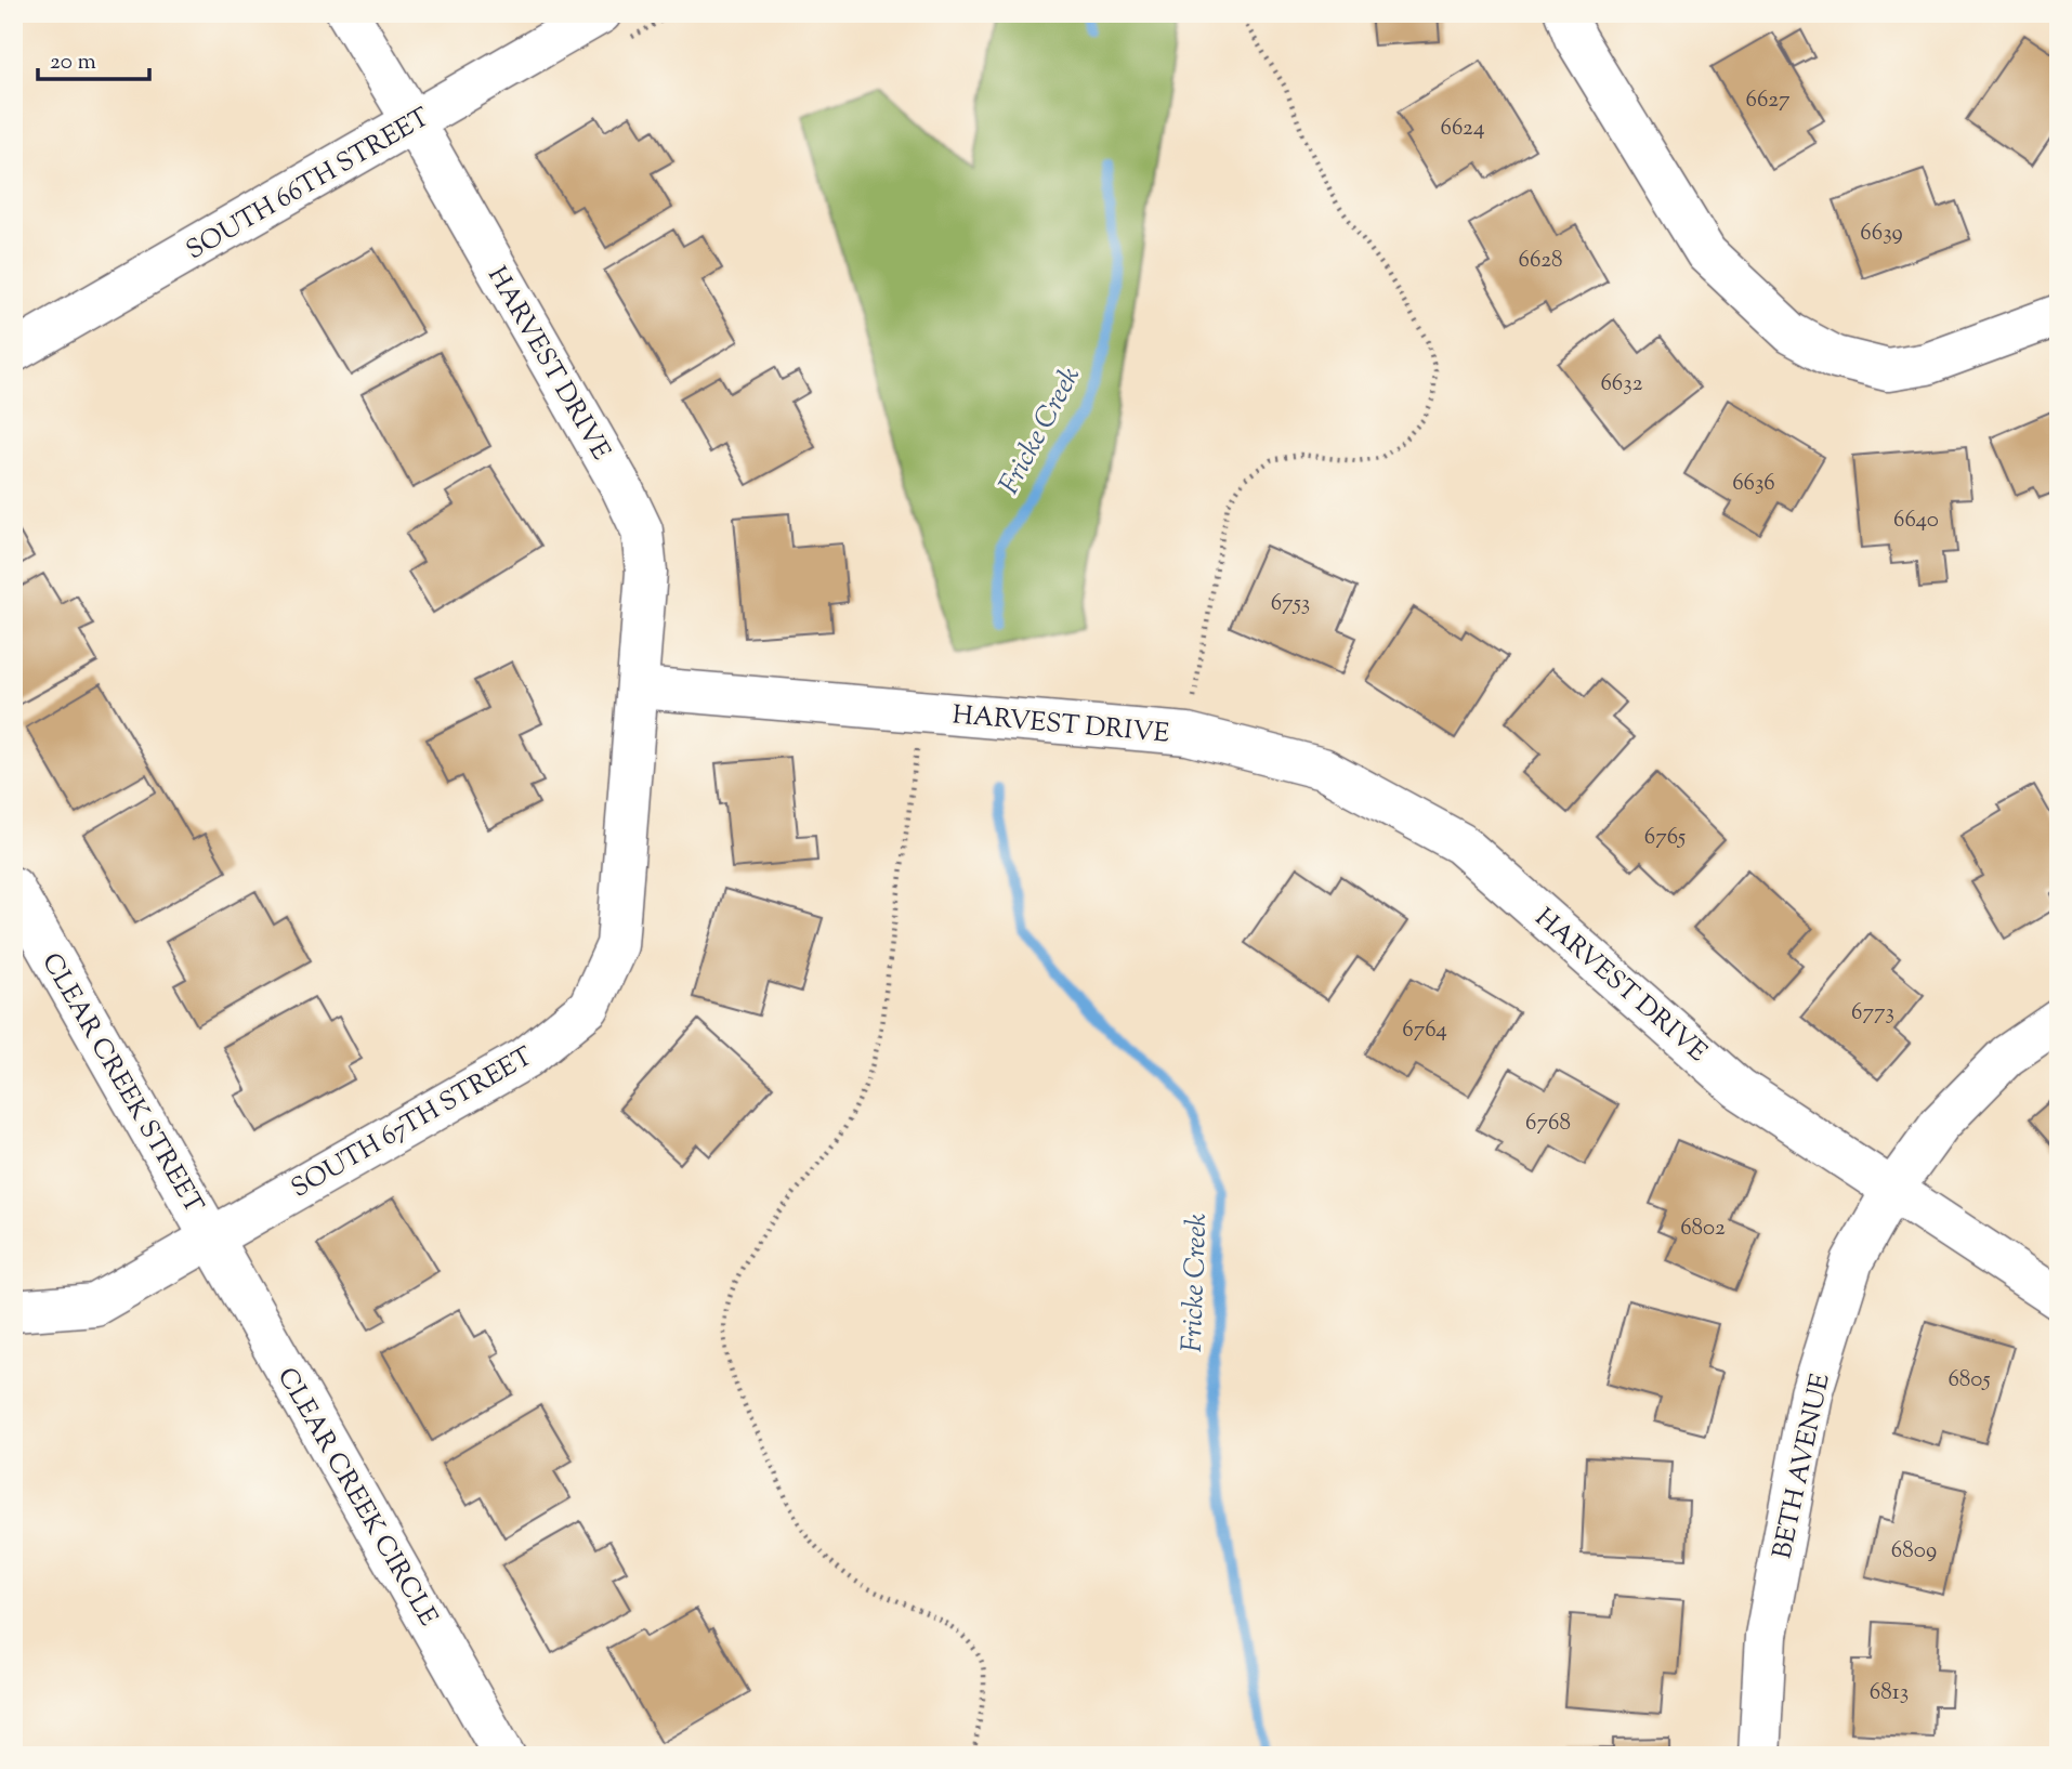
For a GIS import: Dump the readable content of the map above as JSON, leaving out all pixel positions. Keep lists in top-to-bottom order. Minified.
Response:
{"streets":{"street":["SOUTH 66TH STREET","HARVEST DRIVE","CLEAR CREEK STREET","SOUTH 67TH STREET","BETH AVENUE","CLEAR CREEK CIRCLE"]},"crossings":[["SOUTH 66TH STREET","HARVEST DRIVE"],["HARVEST DRIVE","SOUTH 67TH STREET"],["HARVEST DRIVE","BETH AVENUE"],["CLEAR CREEK STREET","SOUTH 67TH STREET"],["CLEAR CREEK STREET","CLEAR CREEK CIRCLE"],["SOUTH 67TH STREET","CLEAR CREEK CIRCLE"]],"water":["Fricke Creek"],"house_numbers":["6627","6624","6639","6628","6632","6636","6640","6753","6765","6773","6764","6768","6802","6805","6809","6813"],"scale_bar":"20 m"}
